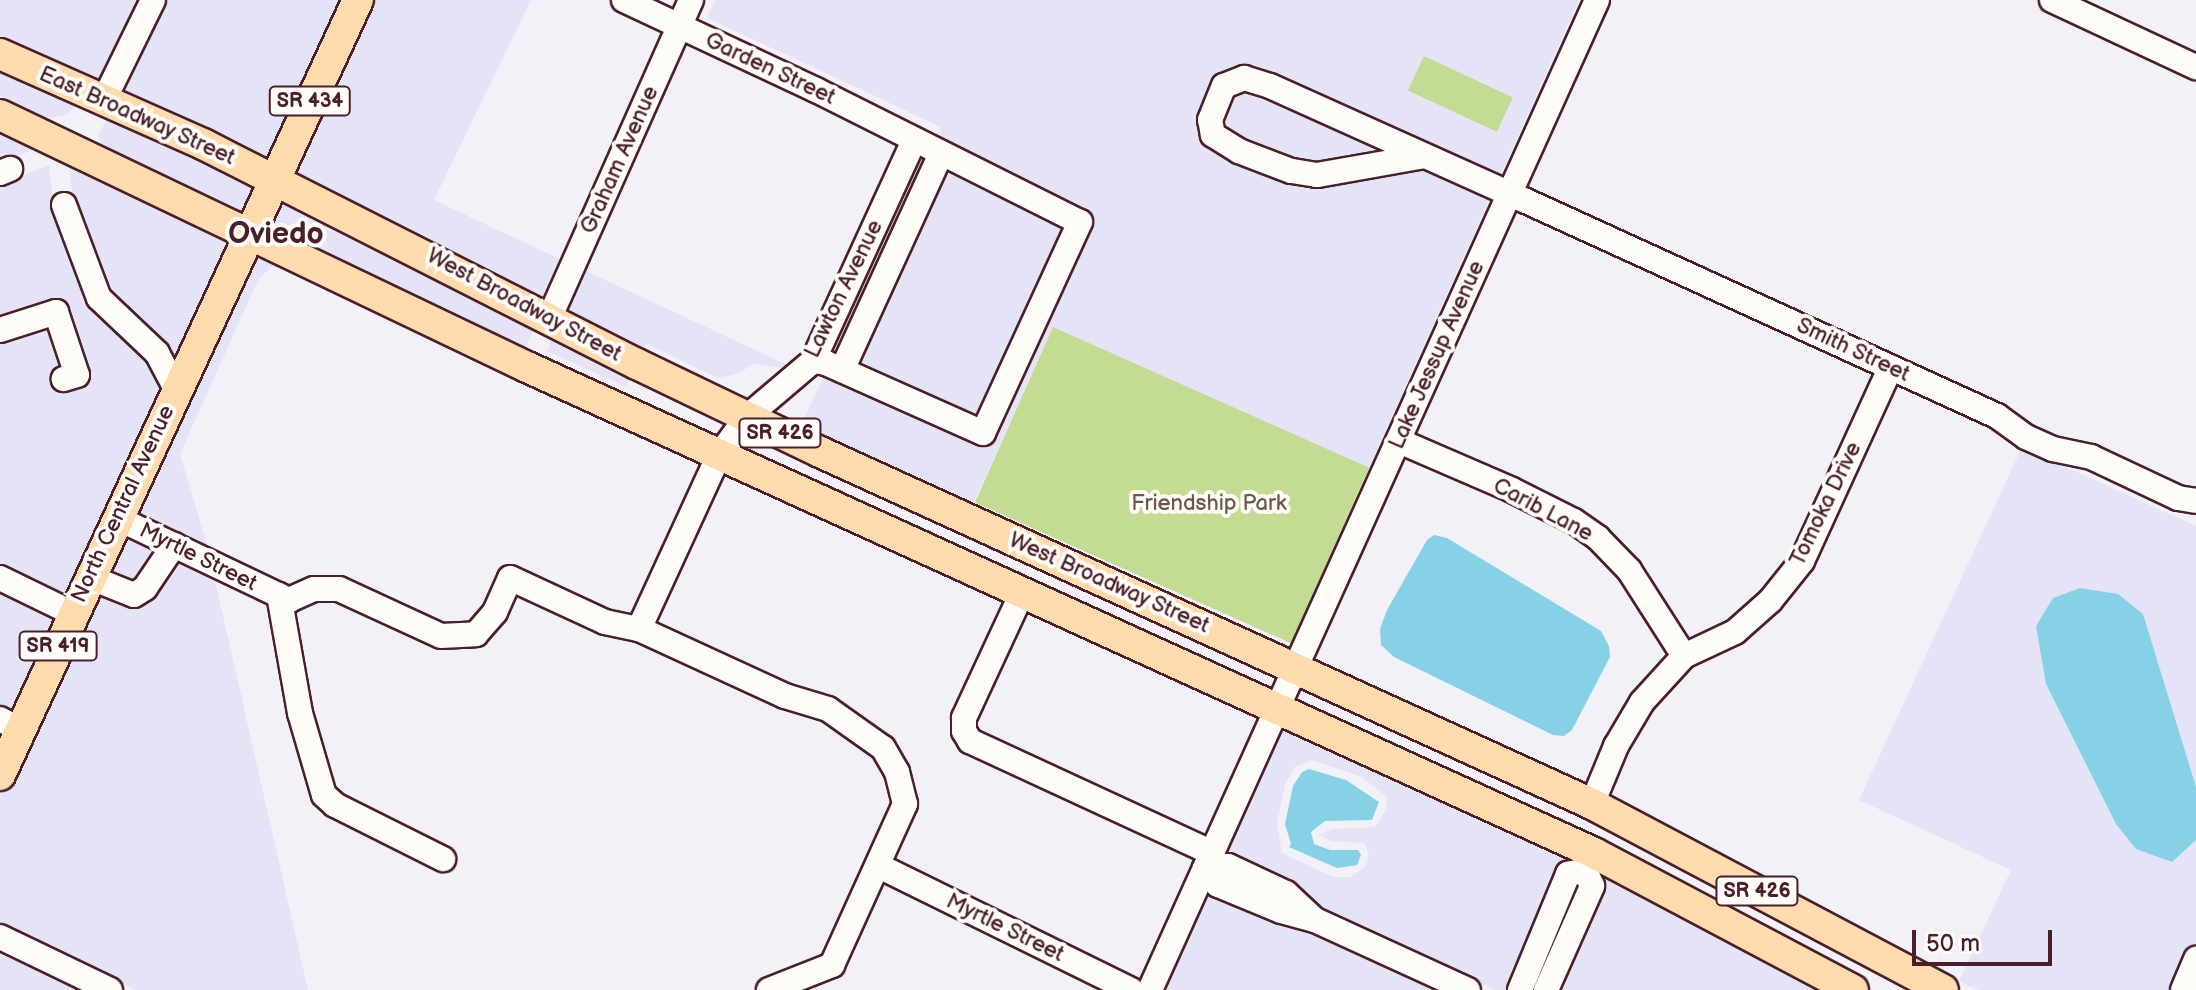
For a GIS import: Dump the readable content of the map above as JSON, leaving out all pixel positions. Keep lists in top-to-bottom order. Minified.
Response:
{"streets":{"main road":["SR 434","East Broadway Street","West Broadway Street","SR 426","North Central Avenue","SR 419"],"street":["Garden Street","Graham Avenue","Lawton Avenue","Smith Street","Lake Jessup Avenue","Tomoka Drive","Carib Lane","Myrtle Street"]},"crossings":[["Garden Street","Graham Avenue"],["Garden Street","Lawton Avenue"],["SR 434","East Broadway Street"],["SR 434","West Broadway Street"],["SR 434","North Central Avenue"],["East Broadway Street","West Broadway Street"],["Graham Avenue","West Broadway Street"],["Lawton Avenue","West Broadway Street"],["West Broadway Street","Lake Jessup Avenue"],["West Broadway Street","North Central Avenue"],["West Broadway Street","Tomoka Drive"],["Smith Street","Lake Jessup Avenue"],["Smith Street","Tomoka Drive"],["Lake Jessup Avenue","Carib Lane"],["North Central Avenue","Myrtle Street"],["Tomoka Drive","Carib Lane"]],"districts":["Oviedo"],"parks":["Friendship Park"],"scale_bar":"50 m"}
